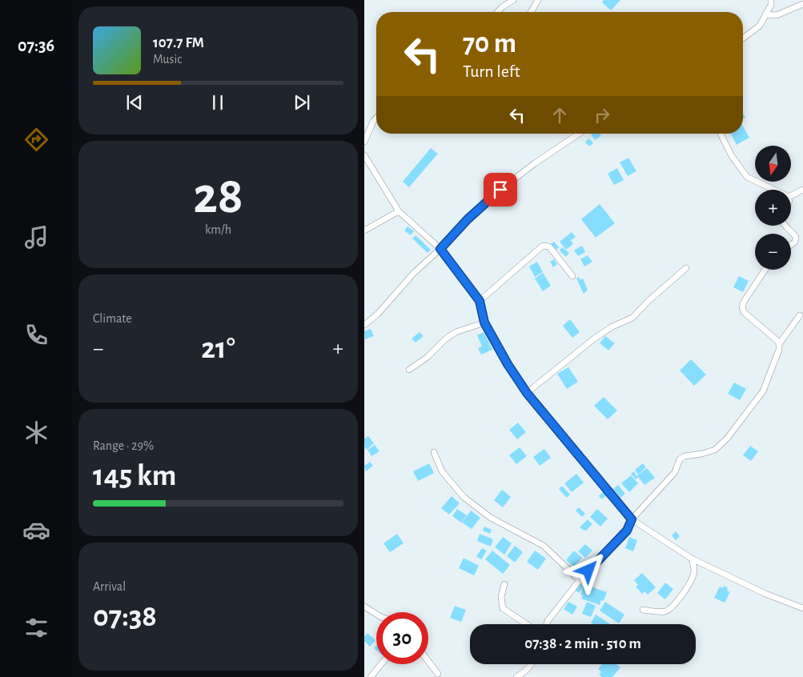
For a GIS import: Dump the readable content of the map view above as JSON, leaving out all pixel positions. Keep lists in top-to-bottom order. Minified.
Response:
{"north":"bottom","page":{"tabs":"07:36","turn":["70 m","Turn left"],"song":["107.7 FM","Music"],"tile":[["28","km/h"],"Climate",["Range · 29%","145 km"],["Arrival","07:38"]],"map_buttons":["+","−"],"heat":["−","21°","+"],"limit":"30","trip":"07:38 · 2 min · 510 m"}}
